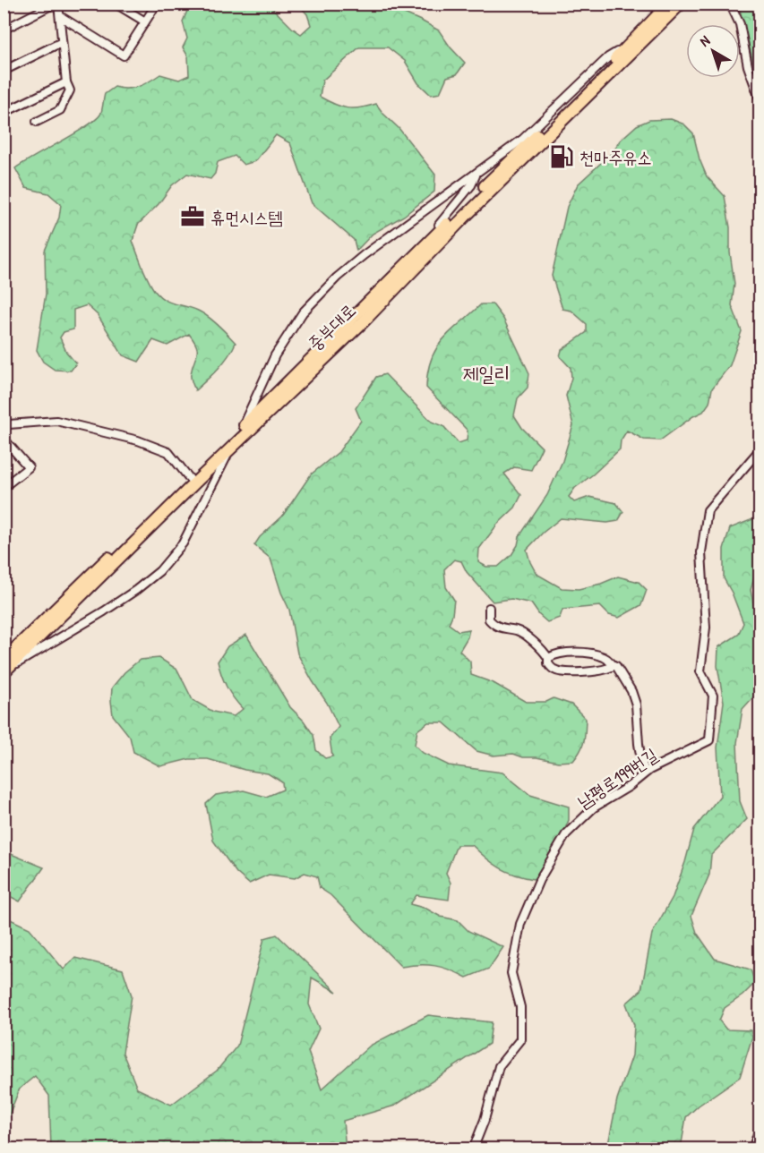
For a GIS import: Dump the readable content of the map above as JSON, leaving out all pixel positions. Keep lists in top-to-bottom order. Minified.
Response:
{"streets":{"main road":["중부대로"],"street":["남평로199번길"]},"districts":["제일리"],"places":{"fuel station":["천마주유소"],"office":["휴먼시스템"]},"north":"top left"}
